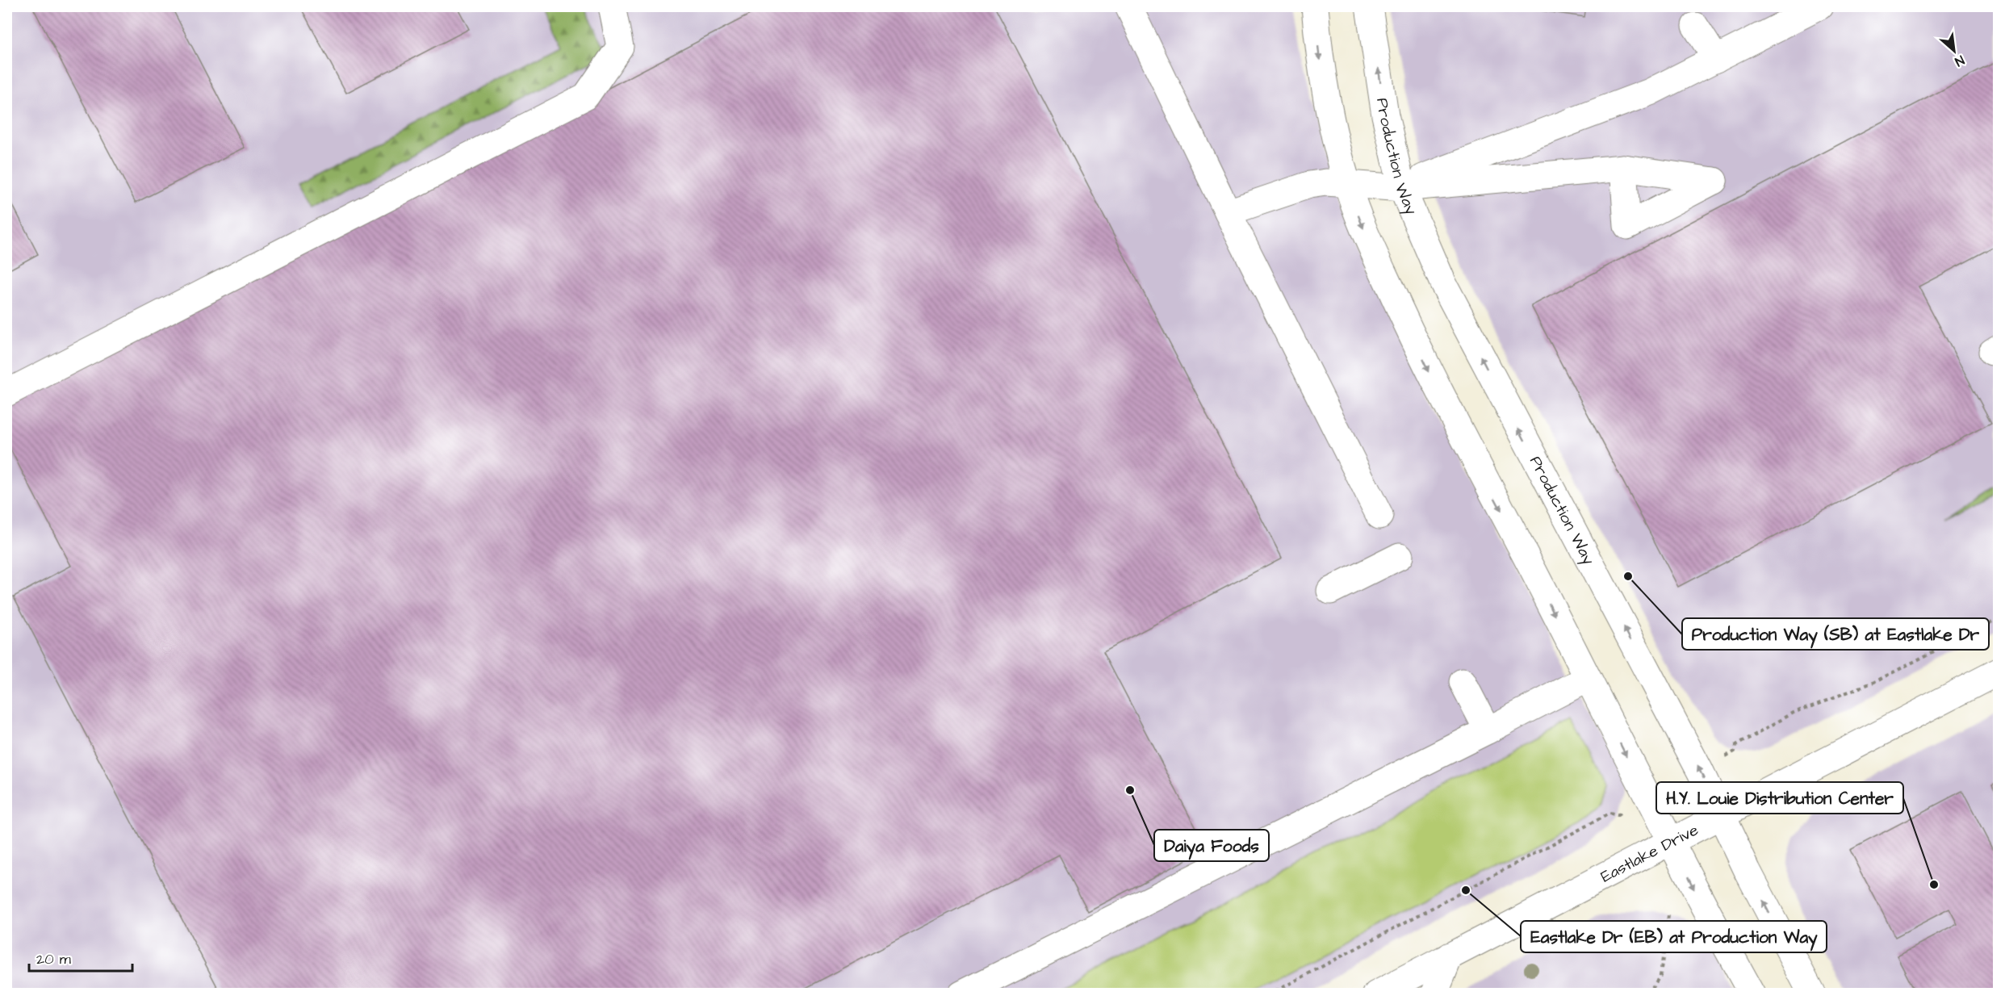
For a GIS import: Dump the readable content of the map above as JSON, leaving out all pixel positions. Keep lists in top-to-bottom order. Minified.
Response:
{"streets":{"street":["Production Way","Eastlake Drive"]},"crossings":[["Production Way","Eastlake Drive"]],"places":["Production Way (SB) at Eastlake Dr","Daiya Foods","H.Y. Louie Distribution Center","Eastlake Dr (EB) at Production Way"],"scale_bar":"20 m","north":"bottom right"}
